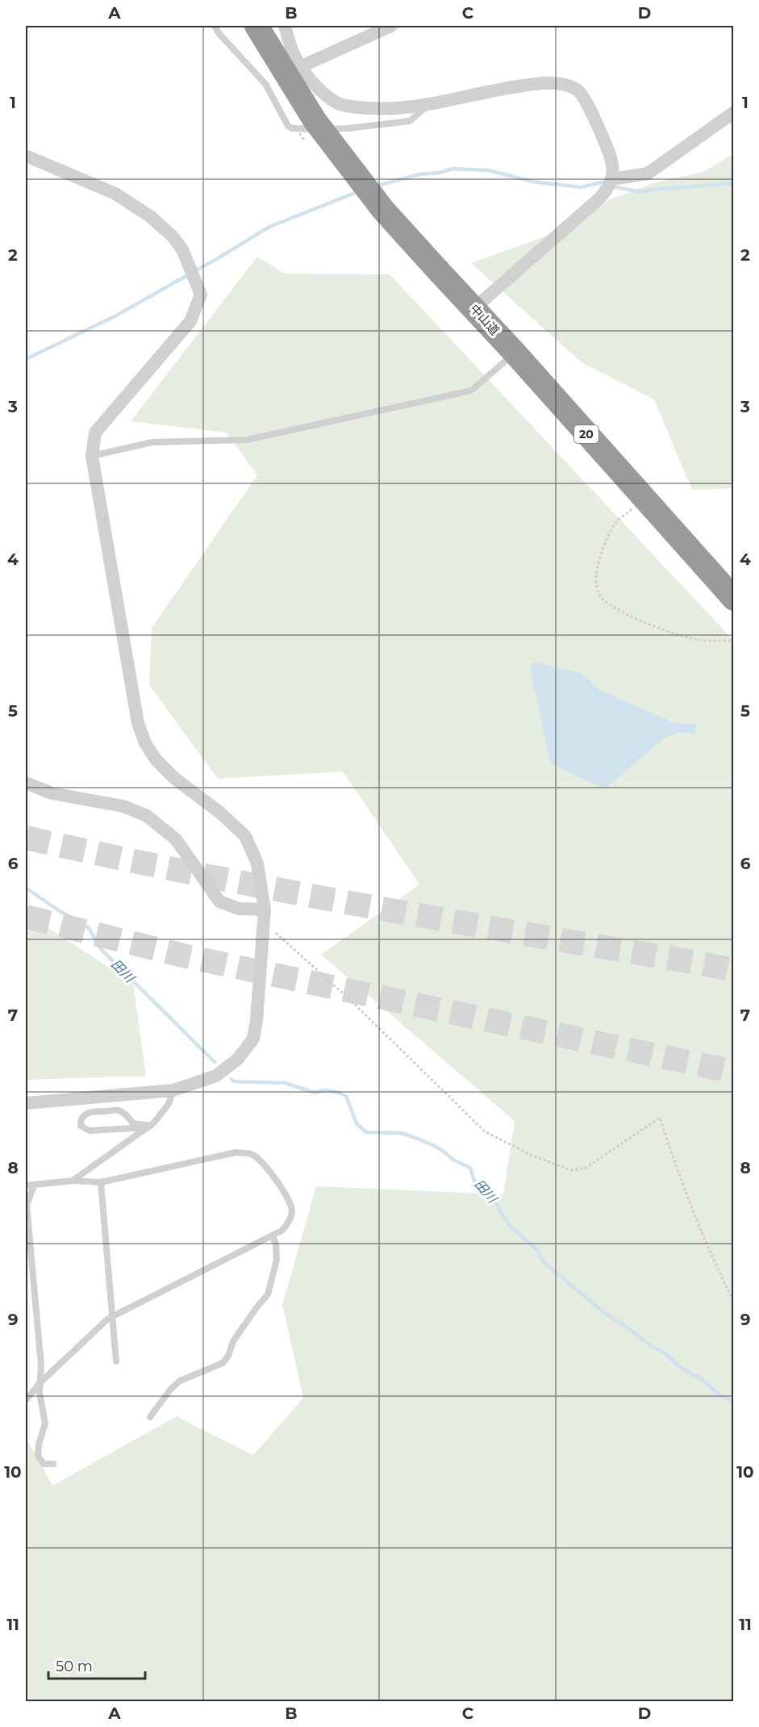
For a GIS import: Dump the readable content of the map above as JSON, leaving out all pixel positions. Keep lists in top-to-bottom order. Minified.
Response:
{"streets":{"highway":["中山道","20"]},"water":["田川"],"scale_bar":"50 m","grid":{"columns":["A","B","C","D"],"rows":["1","2","3","4","5","6","7","8","9","10","11"]}}
